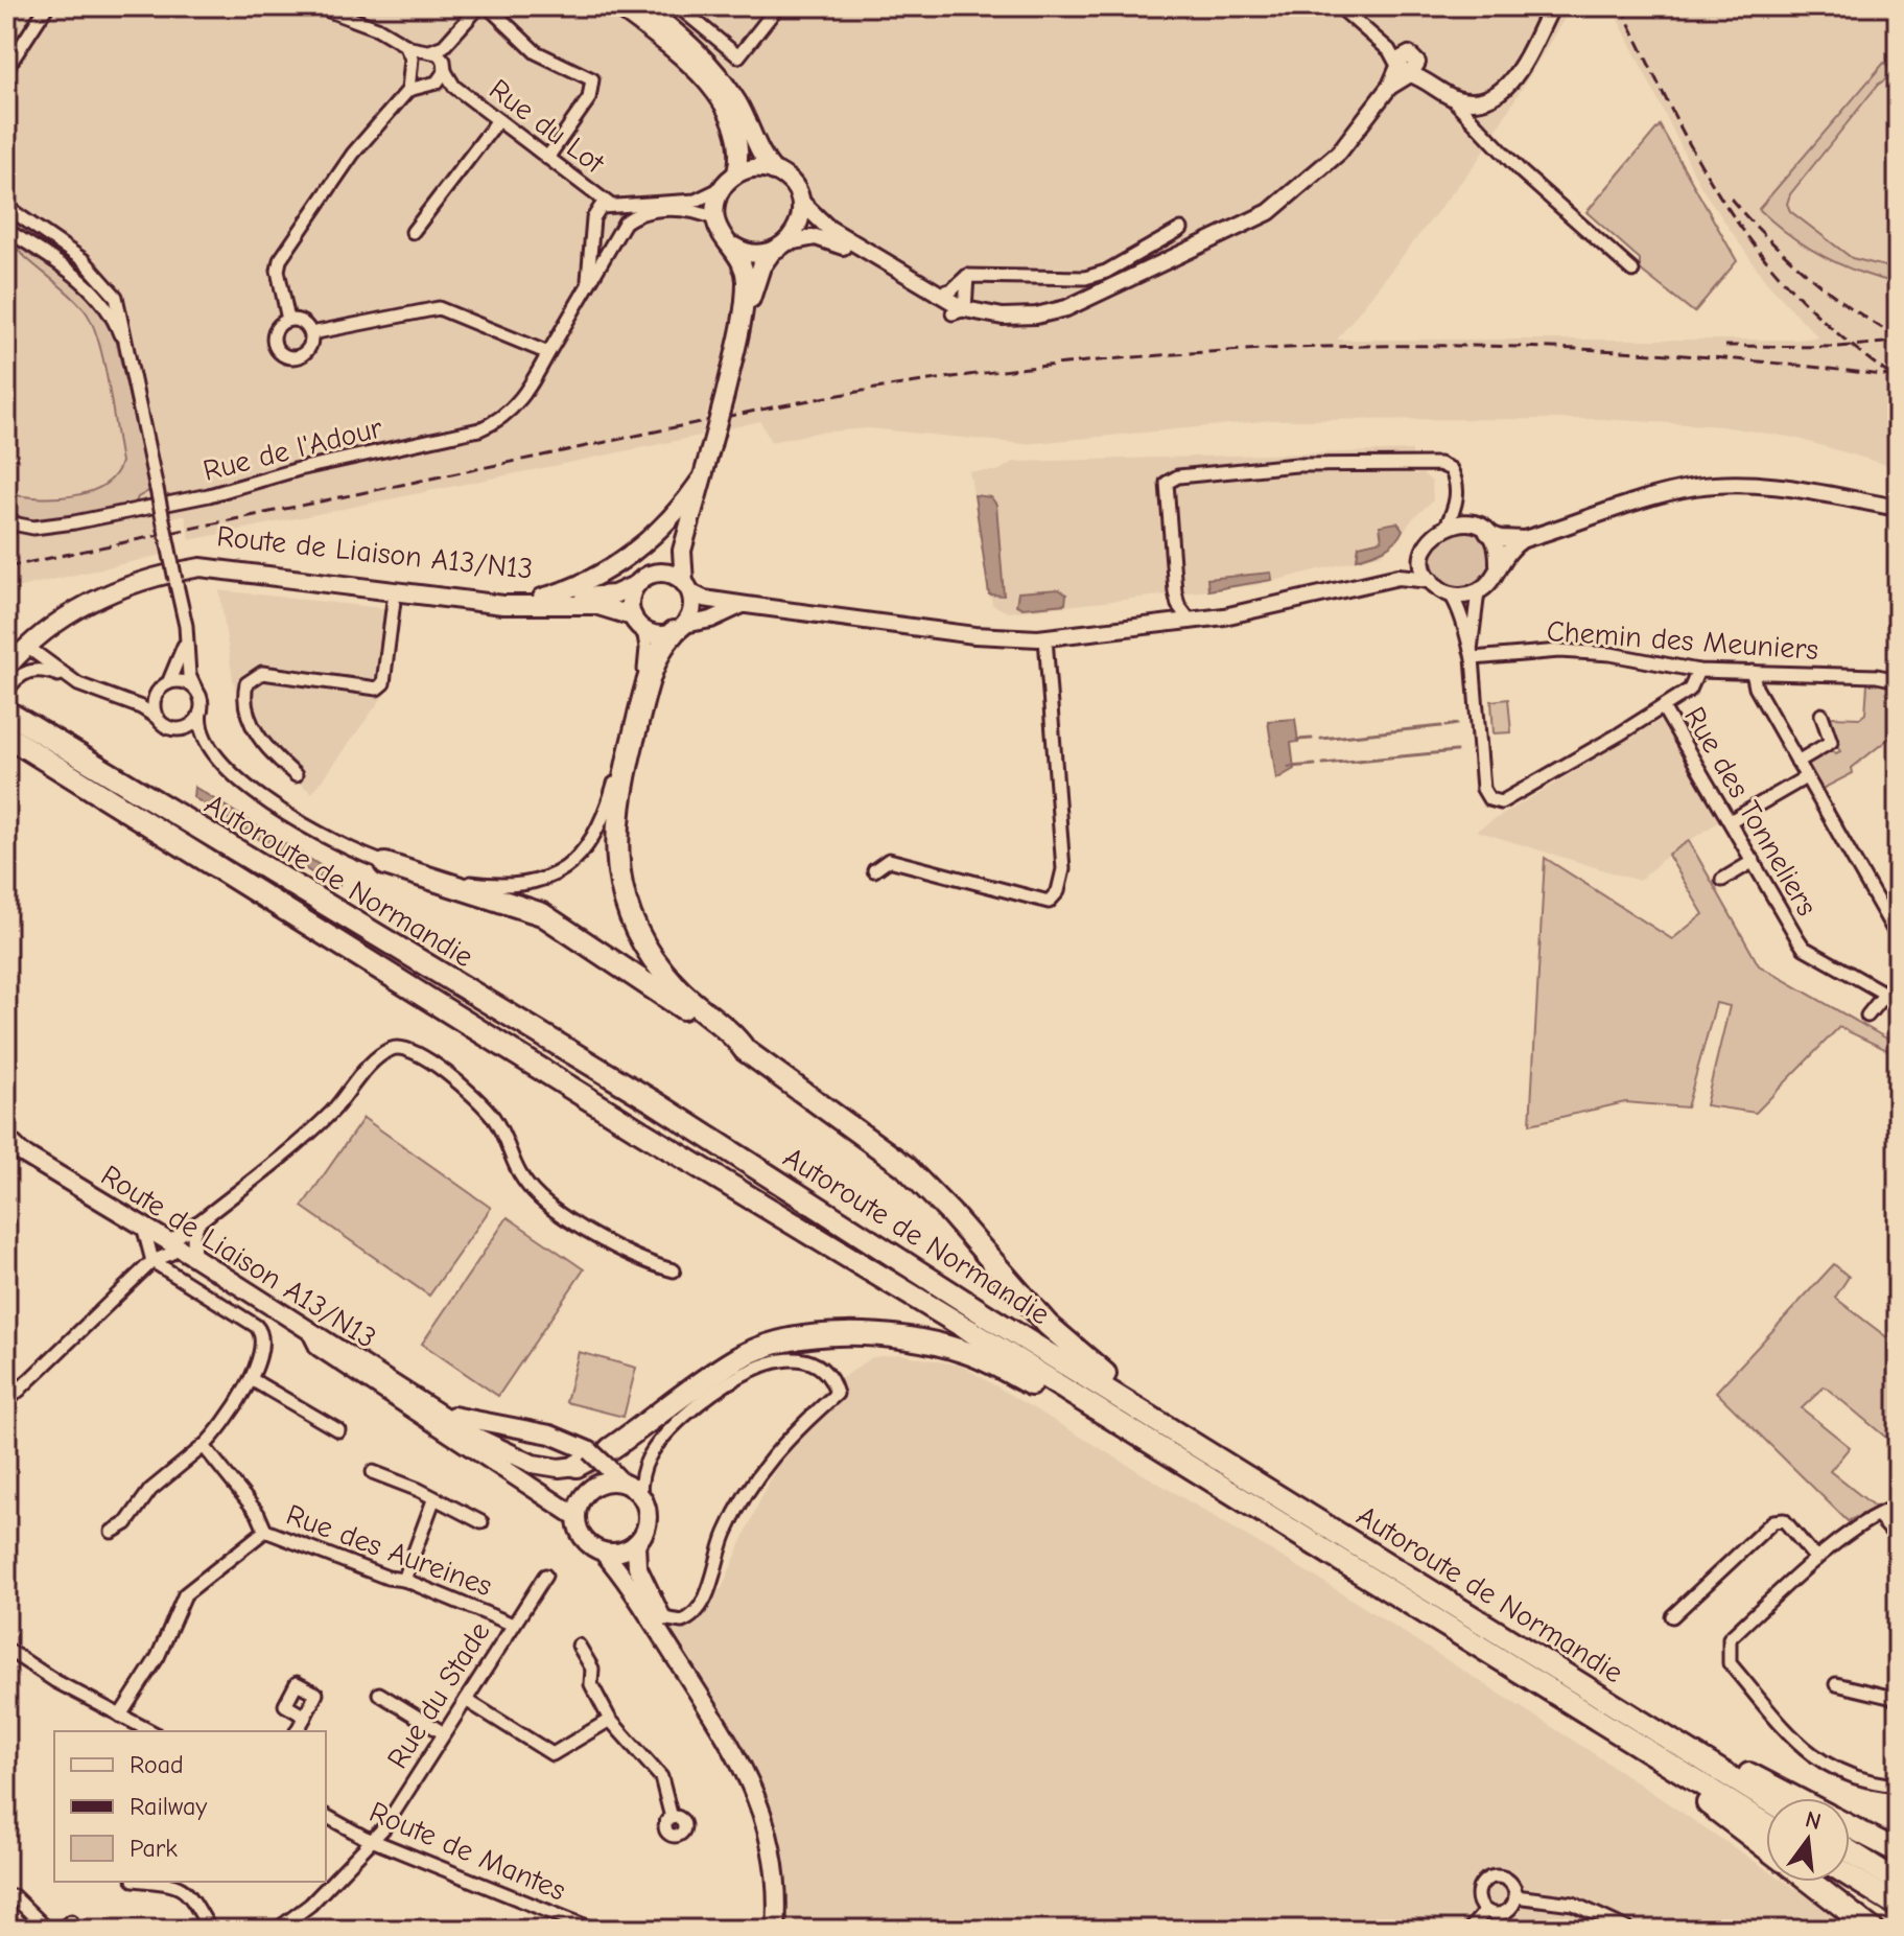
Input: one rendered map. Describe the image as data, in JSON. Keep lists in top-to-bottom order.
{
  "streets": {
    "highway": ["Autoroute de Normandie"],
    "main road": ["Route de Liaison A13/N13"],
    "street": [
      "Rue du Lot",
      "Rue de l'Adour",
      "Chemin des Meuniers",
      "Rue des Tonneliers",
      "Rue des Aureines",
      "Rue du Stade",
      "Route de Mantes"
    ]
  },
  "crossings": [
    ["Rue des Aureines", "Rue du Stade"],
    ["Rue du Stade", "Route de Mantes"]
  ],
  "legend": ["Road", "Railway", "Park"],
  "north": "top"
}
